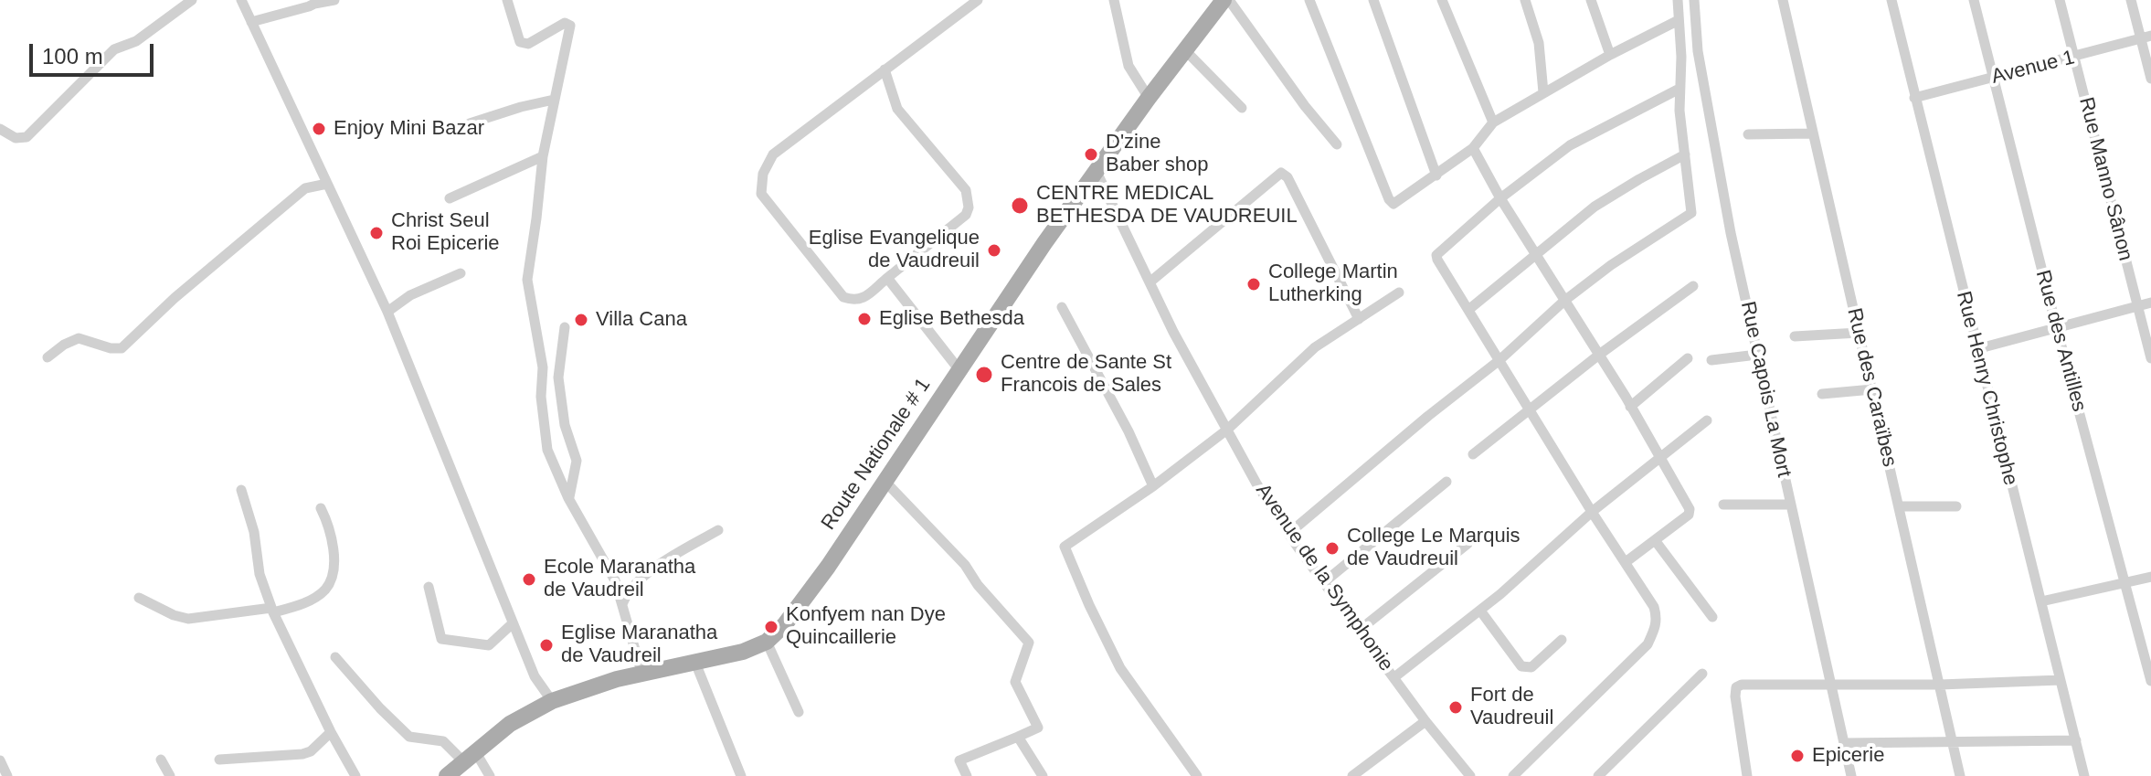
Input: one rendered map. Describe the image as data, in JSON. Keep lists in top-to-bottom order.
{
  "streets": {
    "main road": ["Route Nationale # 1"],
    "street": [
      "Avenue 1",
      "Rue Manno Sânon",
      "Rue des Antilles",
      "Rue des Caraïbes",
      "Rue Henry Christophe",
      "Rue Capois La Mort",
      "Avenue de la Symphonie"
    ]
  },
  "crossings": [
    ["Avenue 1", "Rue Manno Sânon"],
    ["Avenue 1", "Rue des Antilles"],
    ["Avenue 1", "Rue Henry Christophe"],
    ["Route Nationale # 1", "Avenue de la Symphonie"]
  ],
  "places": [
    "Enjoy Mini Bazar",
    "D'zine Baber shop",
    "CENTRE MEDICAL BETHESDA DE VAUDREUIL",
    "Christ Seul Roi Epicerie",
    "Eglise Evangelique de Vaudreuil",
    "College Martin Lutherking",
    "Eglise Bethesda",
    "Villa Cana",
    "Centre de Sante St Francois de Sales",
    "College Le Marquis de Vaudreuil",
    "Ecole Maranatha de Vaudreil",
    "Konfyem nan Dye Quincaillerie",
    "Eglise Maranatha de Vaudreil",
    "Fort de Vaudreuil",
    "Epicerie"
  ],
  "scale_bar": "100 m"
}
